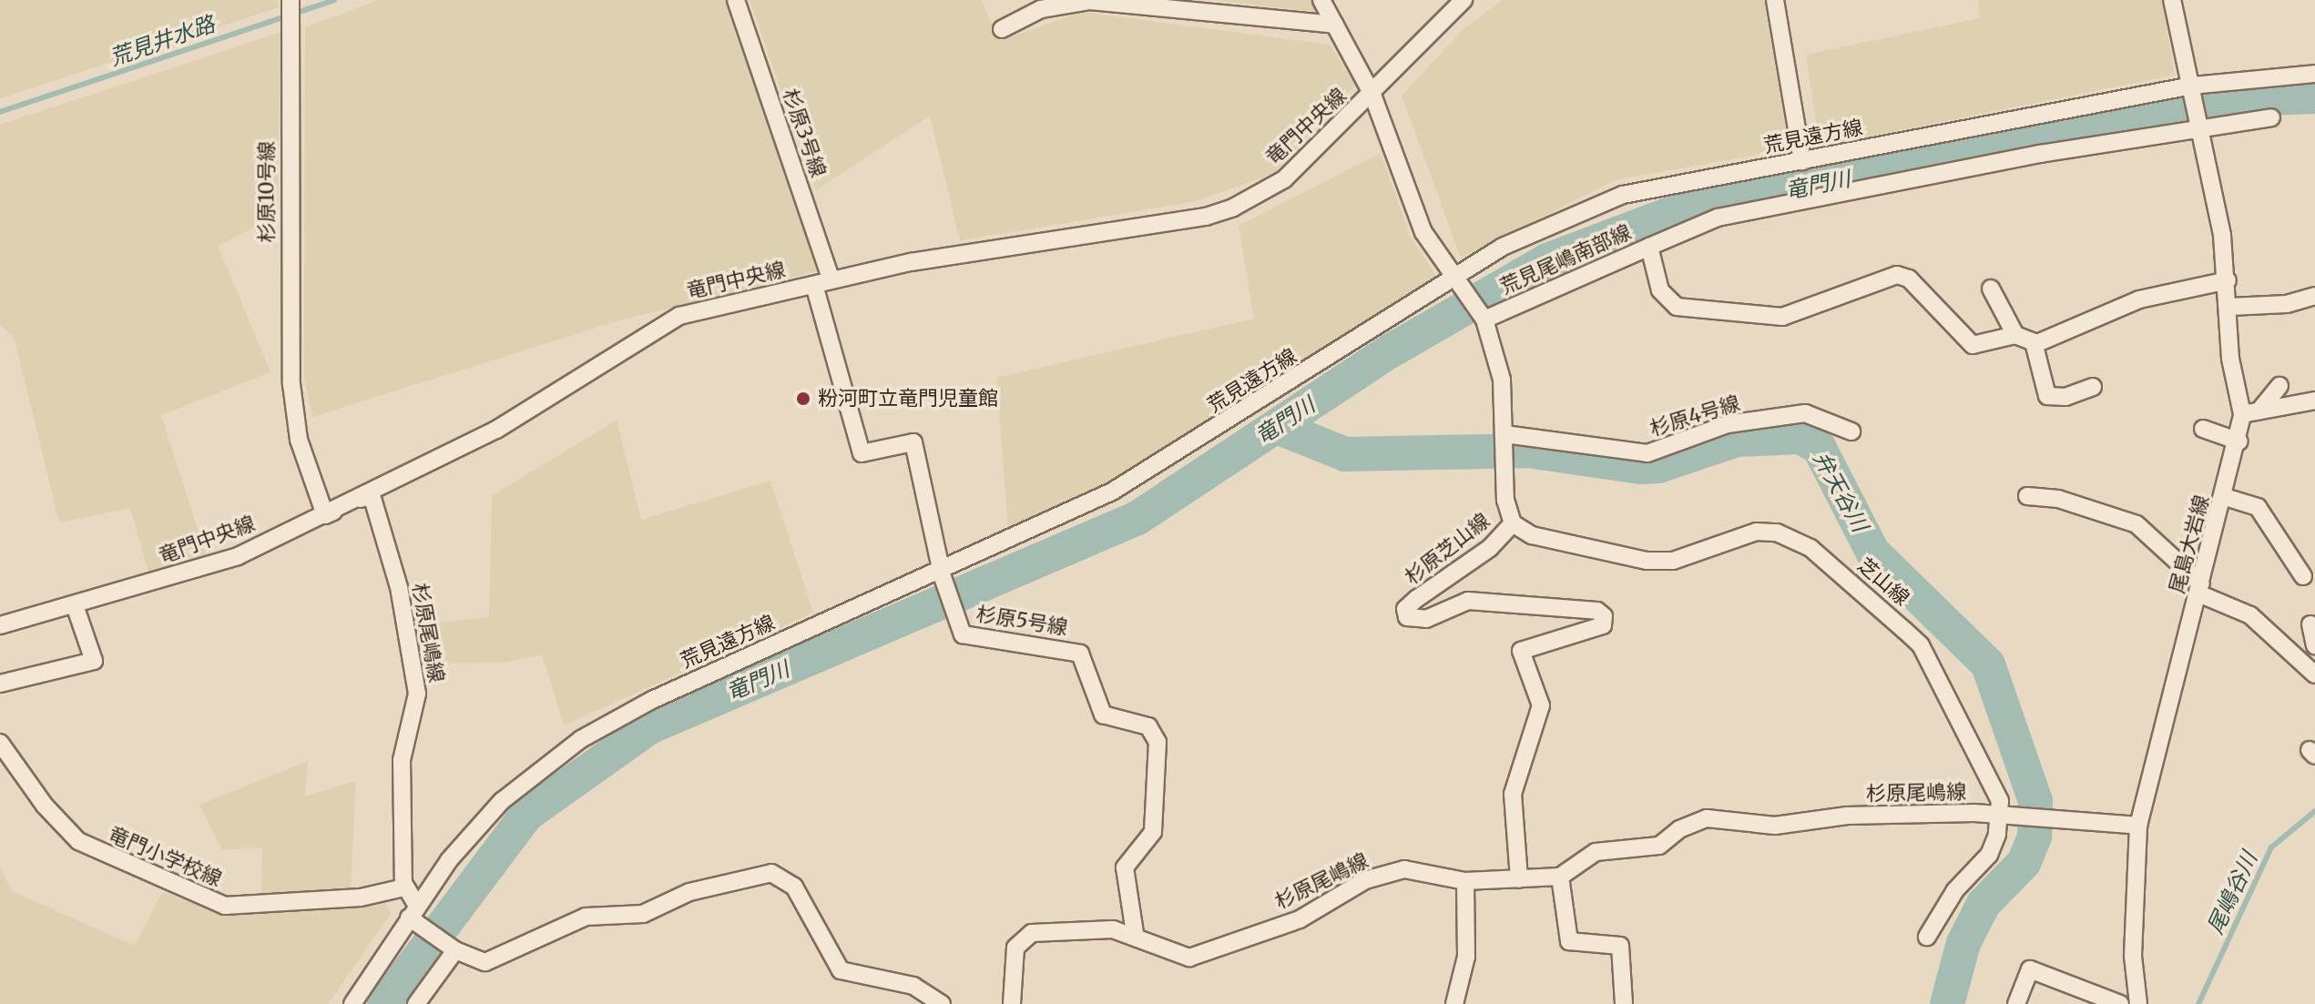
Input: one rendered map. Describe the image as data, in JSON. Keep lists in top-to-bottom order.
{
  "streets": {
    "street": [
      "竜門中央線",
      "杉原3号線",
      "荒見遠方線",
      "杉原10号線",
      "荒見尾嶋南部線",
      "杉原4号線",
      "尾島大岩線",
      "杉原芝山線",
      "芝山線",
      "杉原5号線",
      "杉原尾嶋線",
      "竜門小学校線"
    ]
  },
  "crossings": [
    ["竜門中央線", "杉原3号線"],
    ["竜門中央線", "杉原10号線"],
    ["竜門中央線", "杉原芝山線"],
    ["竜門中央線", "杉原5号線"],
    ["竜門中央線", "杉原尾嶋線"],
    ["杉原3号線", "杉原5号線"],
    ["荒見遠方線", "尾島大岩線"],
    ["荒見遠方線", "杉原芝山線"],
    ["荒見遠方線", "杉原5号線"],
    ["荒見尾嶋南部線", "杉原芝山線"],
    ["杉原4号線", "杉原芝山線"],
    ["尾島大岩線", "杉原尾嶋線"],
    ["杉原芝山線", "芝山線"],
    ["杉原芝山線", "杉原尾嶋線"],
    ["芝山線", "杉原尾嶋線"],
    ["杉原5号線", "杉原尾嶋線"],
    ["杉原尾嶋線", "竜門小学校線"]
  ],
  "water": [
    "荒見井水路",
    "竜門川",
    "弁天谷川",
    "尾嶋谷川"
  ],
  "places": ["粉河町立竜門児童館"]
}
